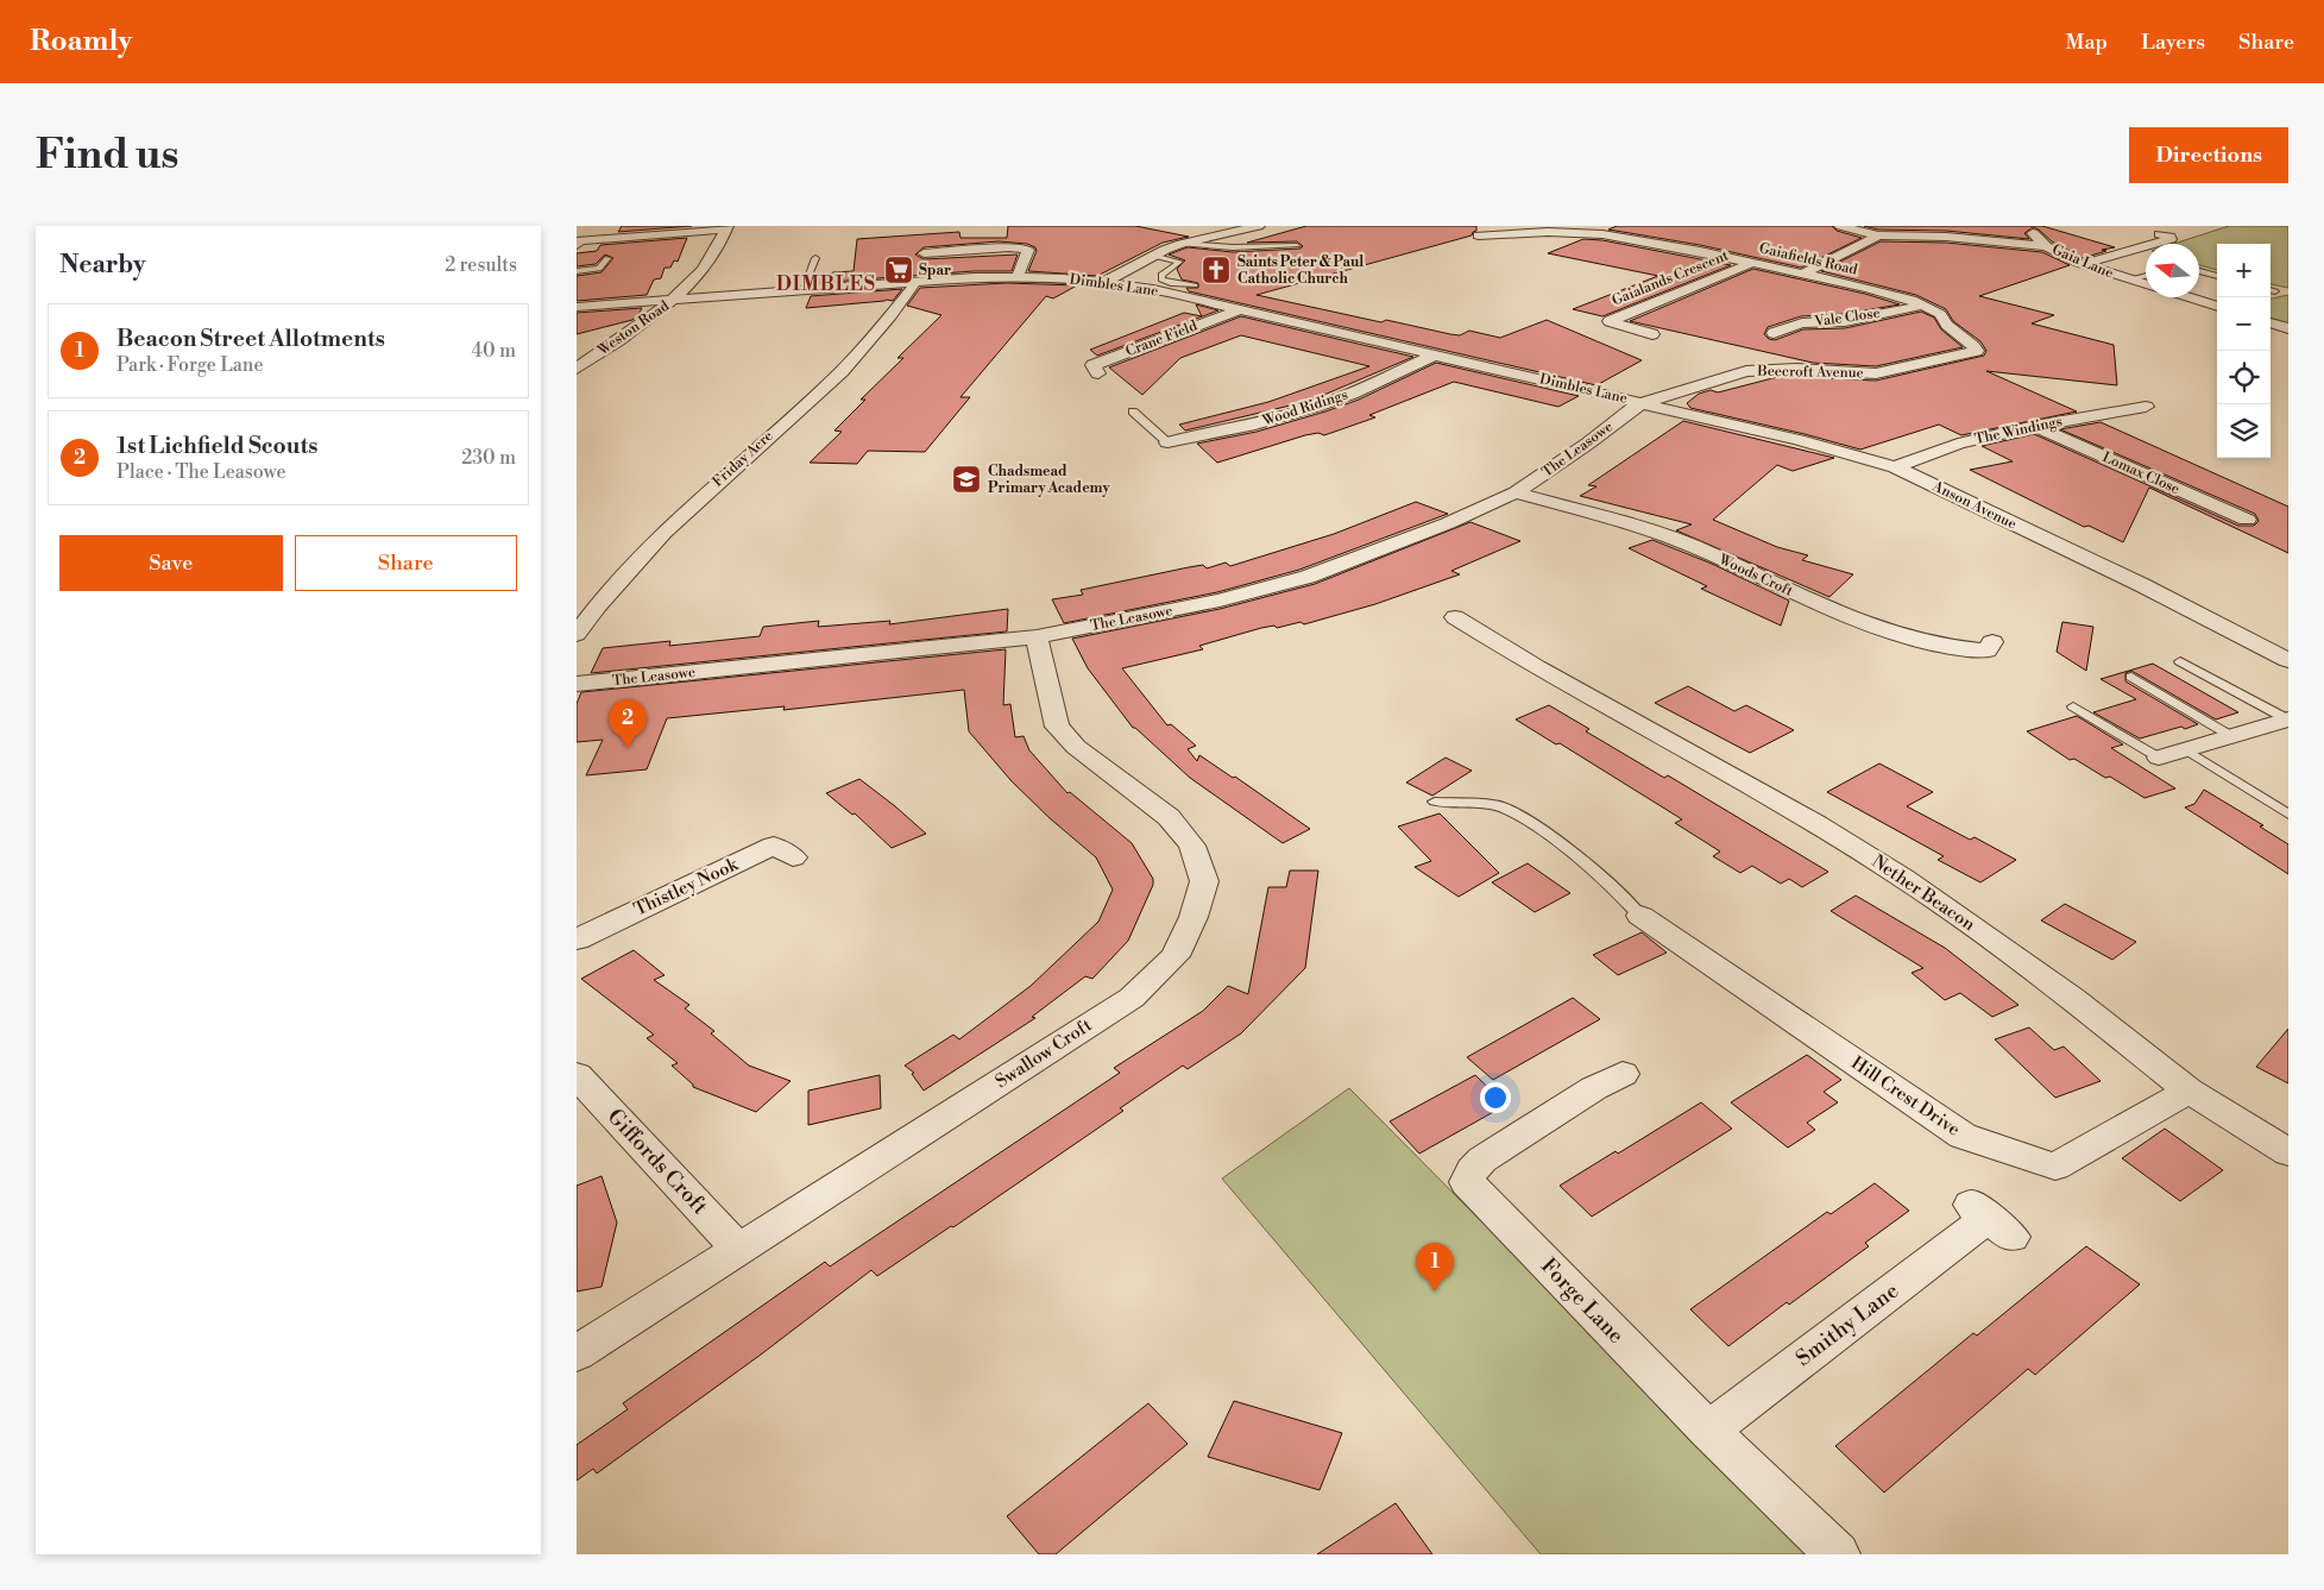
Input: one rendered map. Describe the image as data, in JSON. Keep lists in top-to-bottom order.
{
  "streets": {
    "street": [
      "Gaiafields Road",
      "Gaia Lane",
      "Gaialands Crescent",
      "Dimbles Lane",
      "Vale Close",
      "Weston Road",
      "Crane Field",
      "Beecroft Avenue",
      "Wood Ridings",
      "The Windings",
      "The Leasowe",
      "Friday Acre",
      "Lomax Close",
      "Anson Avenue",
      "Woods Croft",
      "Thistley Nook",
      "Nether Beacon",
      "Swallow Croft",
      "Hill Crest Drive",
      "Giffords Croft",
      "Forge Lane",
      "Smithy Lane"
    ]
  },
  "crossings": [
    ["Gaiafields Road", "Gaialands Crescent"],
    ["Gaiafields Road", "Vale Close"],
    ["Gaiafields Road", "Beecroft Avenue"],
    ["Dimbles Lane", "Weston Road"],
    ["Dimbles Lane", "Crane Field"],
    ["Dimbles Lane", "Beecroft Avenue"],
    ["Dimbles Lane", "Wood Ridings"],
    ["Dimbles Lane", "The Leasowe"],
    ["Dimbles Lane", "Friday Acre"],
    ["Dimbles Lane", "Anson Avenue"],
    ["Beecroft Avenue", "The Leasowe"],
    ["Beecroft Avenue", "Anson Avenue"],
    ["The Windings", "Lomax Close"],
    ["The Windings", "Anson Avenue"],
    ["The Leasowe", "Anson Avenue"],
    ["The Leasowe", "Woods Croft"],
    ["The Leasowe", "Swallow Croft"],
    ["Nether Beacon", "Hill Crest Drive"],
    ["Swallow Croft", "Giffords Croft"],
    ["Forge Lane", "Smithy Lane"]
  ],
  "districts": ["DIMBLES"],
  "places": {
    "supermarket": ["Spar"],
    "church": ["Saints Peter & Paul Catholic Church"],
    "school or university": ["Chadsmead Primary Academy"]
  },
  "north": "left",
  "page": {
    "header": "Roamly",
    "nav": ["Map", "Layers", "Share"],
    "buttons": [
      "Directions",
      ["Save", "Share"]
    ],
    "title": "Find us",
    "heading": ["Nearby", "2 results"],
    "map_buttons": ["+", "−"],
    "list": [
      {
        "mark": "1",
        "name": "Beacon Street Allotments",
        "note": "Park · Forge Lane",
        "value": "40 m"
      },
      {
        "mark": "2",
        "name": "1st Lichfield Scouts",
        "note": "Place · The Leasowe",
        "value": "230 m"
      }
    ],
    "pins": ["2", "1"]
  }
}
